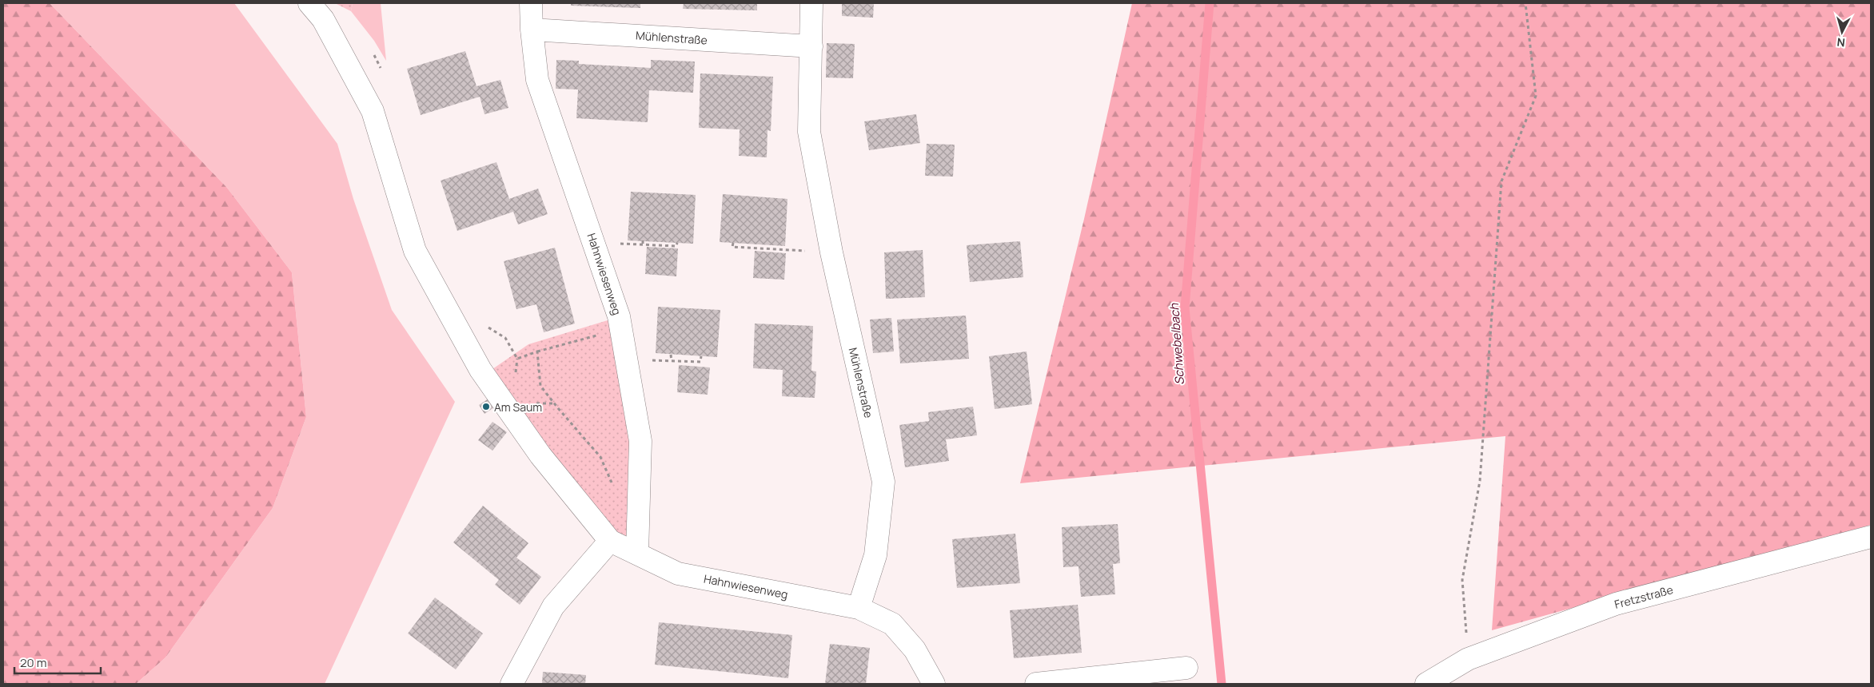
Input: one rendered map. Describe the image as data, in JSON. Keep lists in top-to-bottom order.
{
  "streets": {
    "street": ["Mühlenstraße", "Hahnwiesenweg", "Fretzstraße"]
  },
  "crossings": [
    ["Mühlenstraße", "Hahnwiesenweg"]
  ],
  "water": ["Schwebelbach"],
  "places": ["Am Saum"],
  "scale_bar": "20 m",
  "north": "bottom"
}
